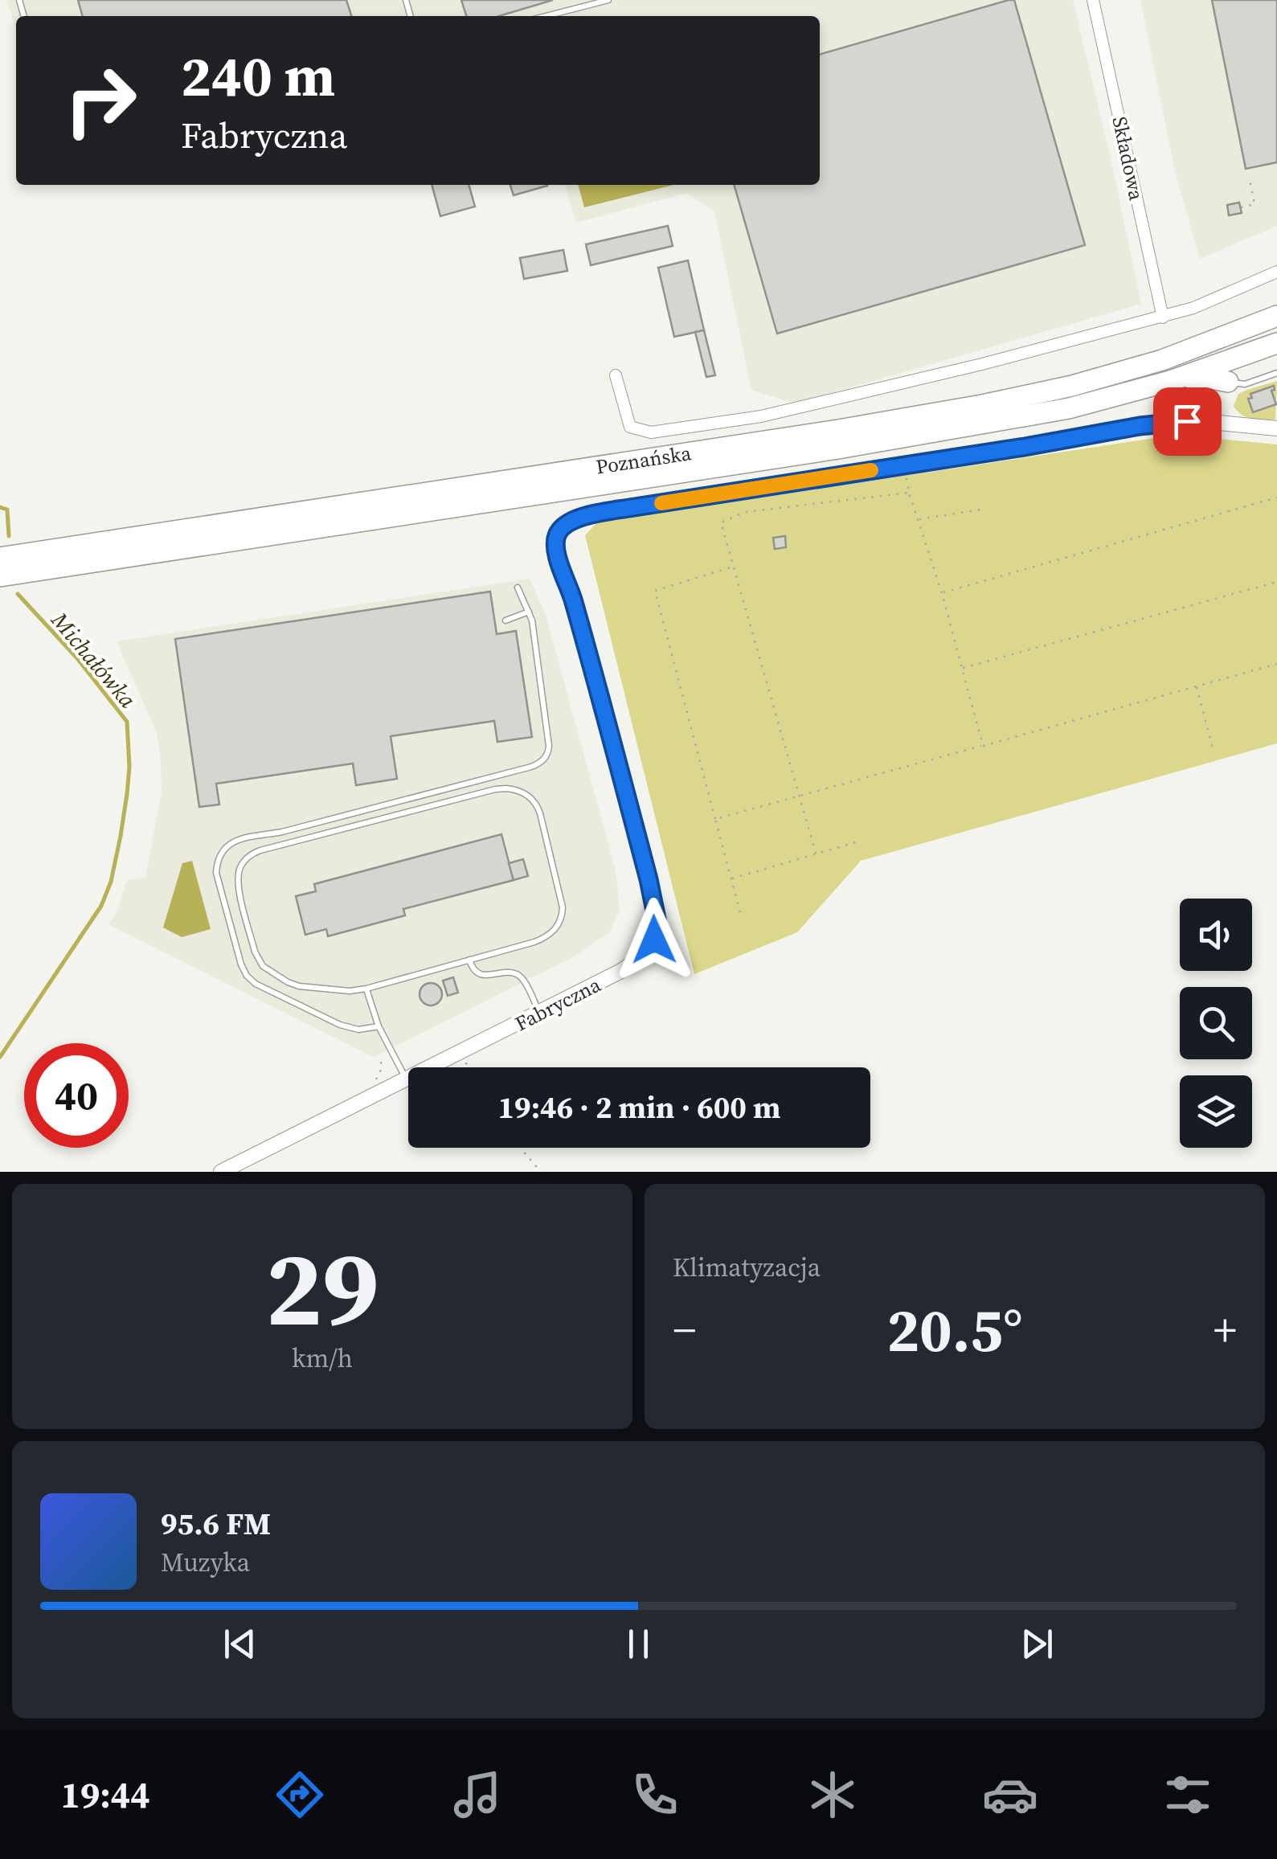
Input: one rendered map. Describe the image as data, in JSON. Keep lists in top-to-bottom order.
{
  "streets": {
    "highway": ["Poznańska"],
    "street": ["Składowa", "Fabryczna"]
  },
  "water": ["Michałówka"],
  "page": {
    "turn": ["240 m", "Fabryczna"],
    "limit": "40",
    "trip": "19:46 · 2 min · 600 m",
    "tile": [
      ["29", "km/h"],
      "Klimatyzacja"
    ],
    "heat": ["−", "20.5°", "+"],
    "song": ["95.6 FM", "Muzyka"],
    "tabs": "19:44"
  }
}
